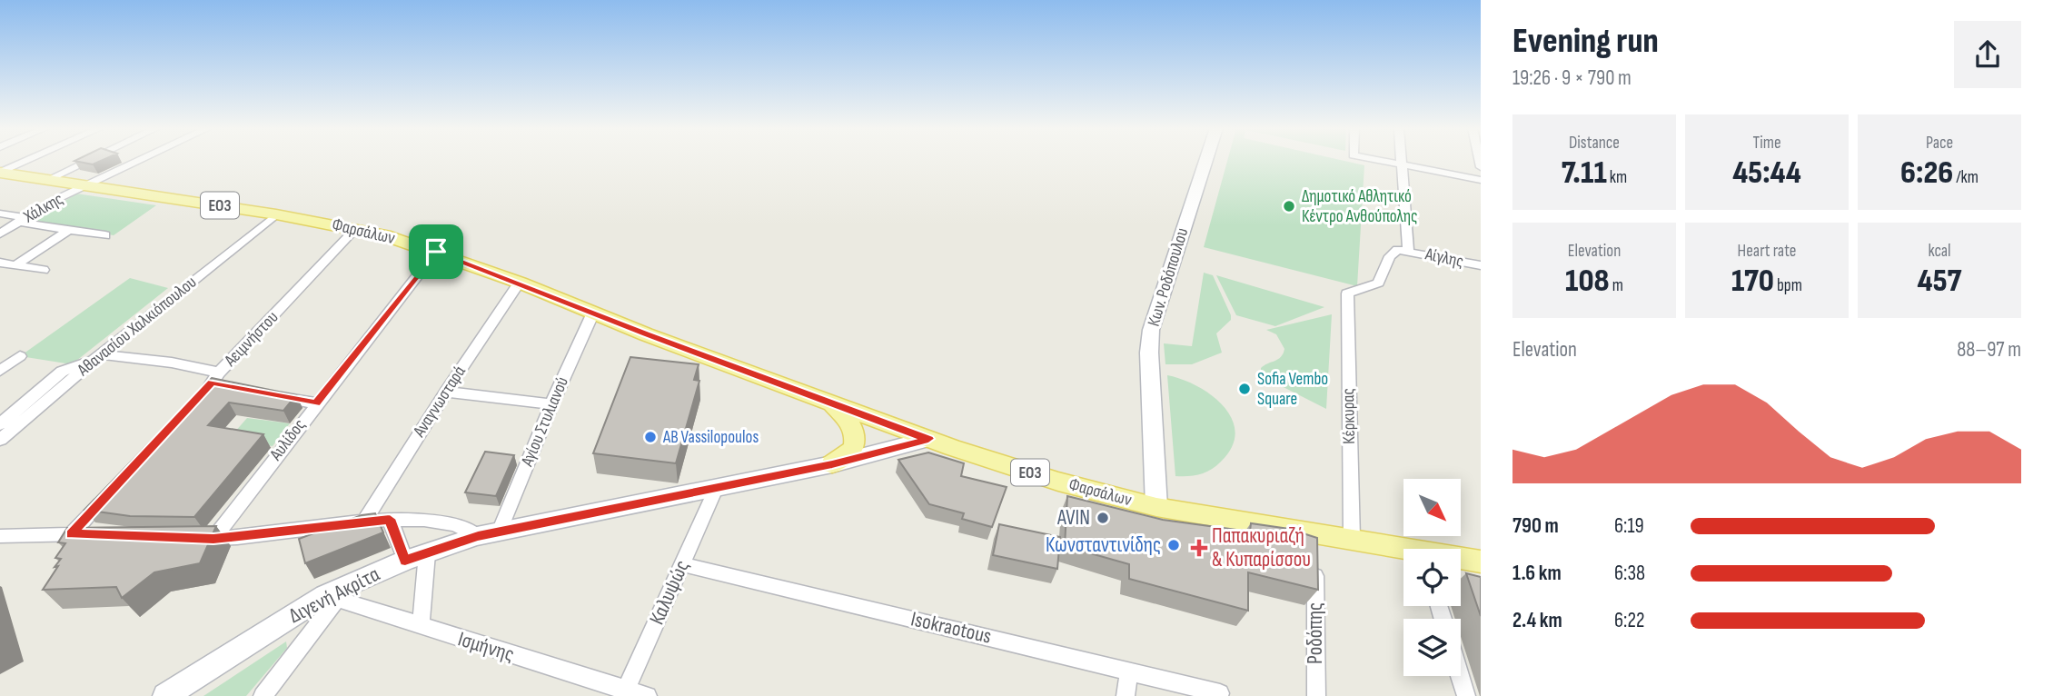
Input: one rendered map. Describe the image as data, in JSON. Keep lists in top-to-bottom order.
{
  "streets": {
    "main road": ["ΕΟ3", "Φαρσάλων"],
    "street": [
      "Χάλκης",
      "Αίγλης",
      "Κων. Ροδόπουλου",
      "Αθανασίου Χαλκιόπουλου",
      "Αειμνήστου",
      "Αναγνωσταρά",
      "Κέρκυρας",
      "Αγίου Στυλιανού",
      "Αυλίδος",
      "Καλυψώς",
      "Διγενή Ακρίτα",
      "Isokraotous",
      "Ροδόπης",
      "Ισμήνης"
    ]
  },
  "crossings": [
    ["Χάλκης", "Φαρσάλων"],
    ["Φαρσάλων", "Κων. Ροδόπουλου"],
    ["Φαρσάλων", "Αθανασίου Χαλκιόπουλου"],
    ["Φαρσάλων", "Αειμνήστου"],
    ["Φαρσάλων", "Αναγνωσταρά"],
    ["Φαρσάλων", "Κέρκυρας"],
    ["Φαρσάλων", "Αγίου Στυλιανού"],
    ["Φαρσάλων", "Αυλίδος"],
    ["Φαρσάλων", "Διγενή Ακρίτα"],
    ["Φαρσάλων", "Ροδόπης"],
    ["Αίγλης", "Κέρκυρας"],
    ["Αγίου Στυλιανού", "Διγενή Ακρίτα"],
    ["Καλυψώς", "Διγενή Ακρίτα"],
    ["Καλυψώς", "Isokraotous"],
    ["Καλυψώς", "Ισμήνης"],
    ["Διγενή Ακρίτα", "Ισμήνης"]
  ],
  "places": {
    "other": [
      "Δημοτικό Αθλητικό Κέντρο Ανθούπολης",
      "Sofia Vembo Square",
      "AB Vassilopoulos",
      "AVIN",
      "Κωνσταντινίδης"
    ],
    "health": ["Παπακυριαζή & Κυπαρίσσου"]
  },
  "north": "bottom right",
  "page": {
    "heading": ["Evening run", "19:26 · 9 × 790 m"],
    "stats": [
      ["Distance", "7.11 km"],
      ["Time", "45:44"],
      ["Pace", "6:26 /km"],
      ["Elevation", "108 m"],
      ["Heart rate", "170 bpm"],
      ["kcal", "457"]
    ],
    "chart": ["Elevation", "88–97 m"],
    "list": [
      {
        "name": "790 m",
        "note": "6:19"
      },
      {
        "name": "1.6 km",
        "note": "6:38"
      },
      {
        "name": "2.4 km",
        "note": "6:22"
      }
    ]
  }
}
